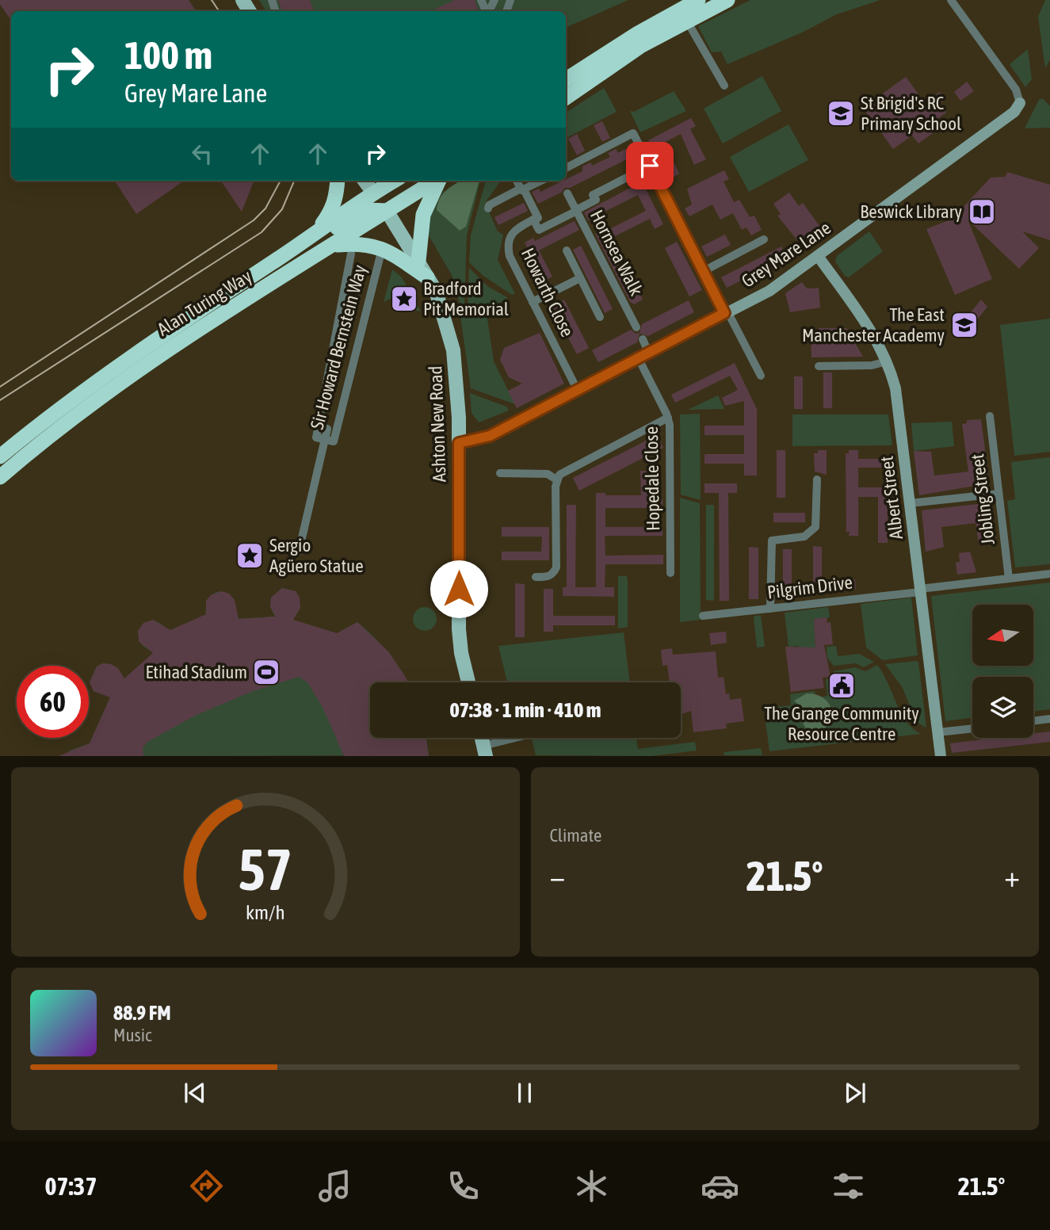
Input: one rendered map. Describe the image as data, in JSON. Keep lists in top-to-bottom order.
{
  "streets": {
    "highway": ["Alan Turing Way", "Ashton New Road"],
    "street": [
      "Hornsea Walk",
      "Grey Mare Lane",
      "Howarth Close",
      "Sir Howard Bernstein Way",
      "Hopedale Close",
      "Albert Street",
      "Jobling Street",
      "Pilgrim Drive"
    ]
  },
  "crossings": [
    ["Grey Mare Lane", "Howarth Close"],
    ["Grey Mare Lane", "Ashton New Road"],
    ["Grey Mare Lane", "Hopedale Close"],
    ["Grey Mare Lane", "Albert Street"],
    ["Alan Turing Way", "Ashton New Road"],
    ["Albert Street", "Pilgrim Drive"],
    ["Jobling Street", "Pilgrim Drive"]
  ],
  "places": {
    "school or university": ["St Brigid's RC Primary School", "The East Manchester Academy"],
    "library": ["Beswick Library"],
    "place": ["Bradford Pit Memorial", "Sergio Agüero Statue"],
    "sports": ["Etihad Stadium"],
    "public building": ["The Grange Community Resource Centre"]
  },
  "north": "left",
  "page": {
    "turn": ["100 m", "Grey Mare Lane"],
    "limit": "60",
    "trip": "07:38 · 1 min · 410 m",
    "tile": "Climate",
    "heat": ["−", "21.5°", "+"],
    "song": ["88.9 FM", "Music"],
    "tabs": ["07:37", "21.5°"],
    "gauge": ["57", "km/h"]
  }
}
